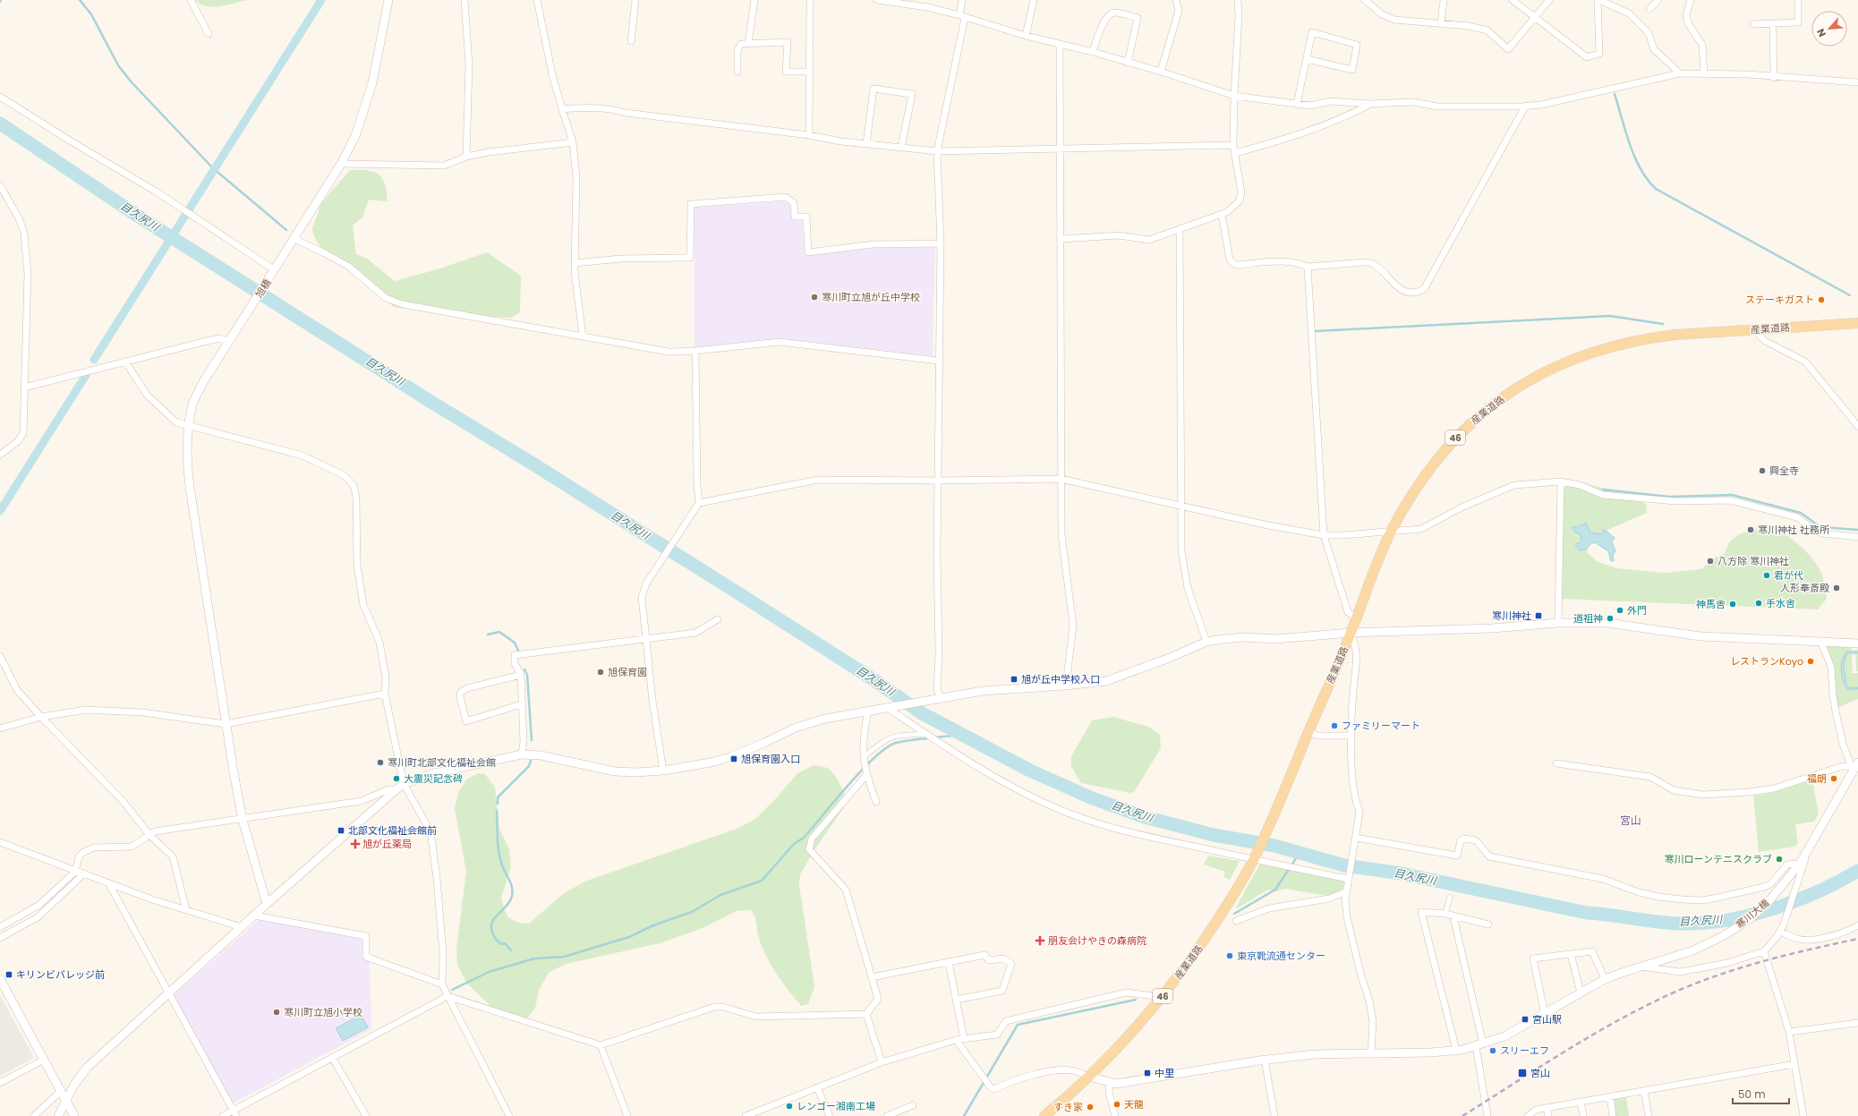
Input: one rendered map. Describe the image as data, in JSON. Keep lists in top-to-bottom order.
{
  "streets": {
    "main road": ["産業道路", "46"],
    "street": ["旭橋", "寒川大橋"]
  },
  "districts": ["宮山"],
  "water": ["目久尻川"],
  "places": {
    "other": [
      "寒川町立旭が丘中学校",
      "ステーキガスト",
      "興全寺",
      "寒川神社 社務所",
      "八方除 寒川神社",
      "君が代",
      "人形奉斎殿",
      "手水舎",
      "神馬舎",
      "外門",
      "道祖神",
      "レストランKoyo",
      "旭保育園",
      "ファミリーマート",
      "寒川町北部文化福祉会館",
      "大震災記念碑",
      "福朗",
      "寒川ローンテニスクラブ",
      "東京靴流通センター",
      "寒川町立旭小学校",
      "スリーエフ",
      "天龍",
      "レンゴー湘南工場",
      "すき家"
    ],
    "transit": [
      "寒川神社",
      "旭が丘中学校入口",
      "旭保育園入口",
      "北部文化福祉会館前",
      "キリンビバレッジ前",
      "宮山駅",
      "中里",
      "宮山"
    ],
    "health": ["旭が丘薬局", "朋友会けやきの森病院"]
  },
  "scale_bar": "50 m",
  "north": "bottom left"
}
